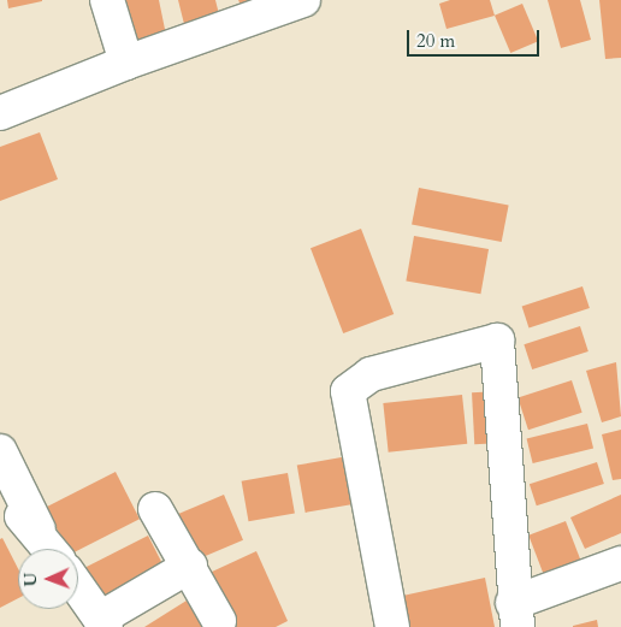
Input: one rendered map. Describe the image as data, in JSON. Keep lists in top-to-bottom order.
{
  "scale_bar": "20 m",
  "north": "left"
}
